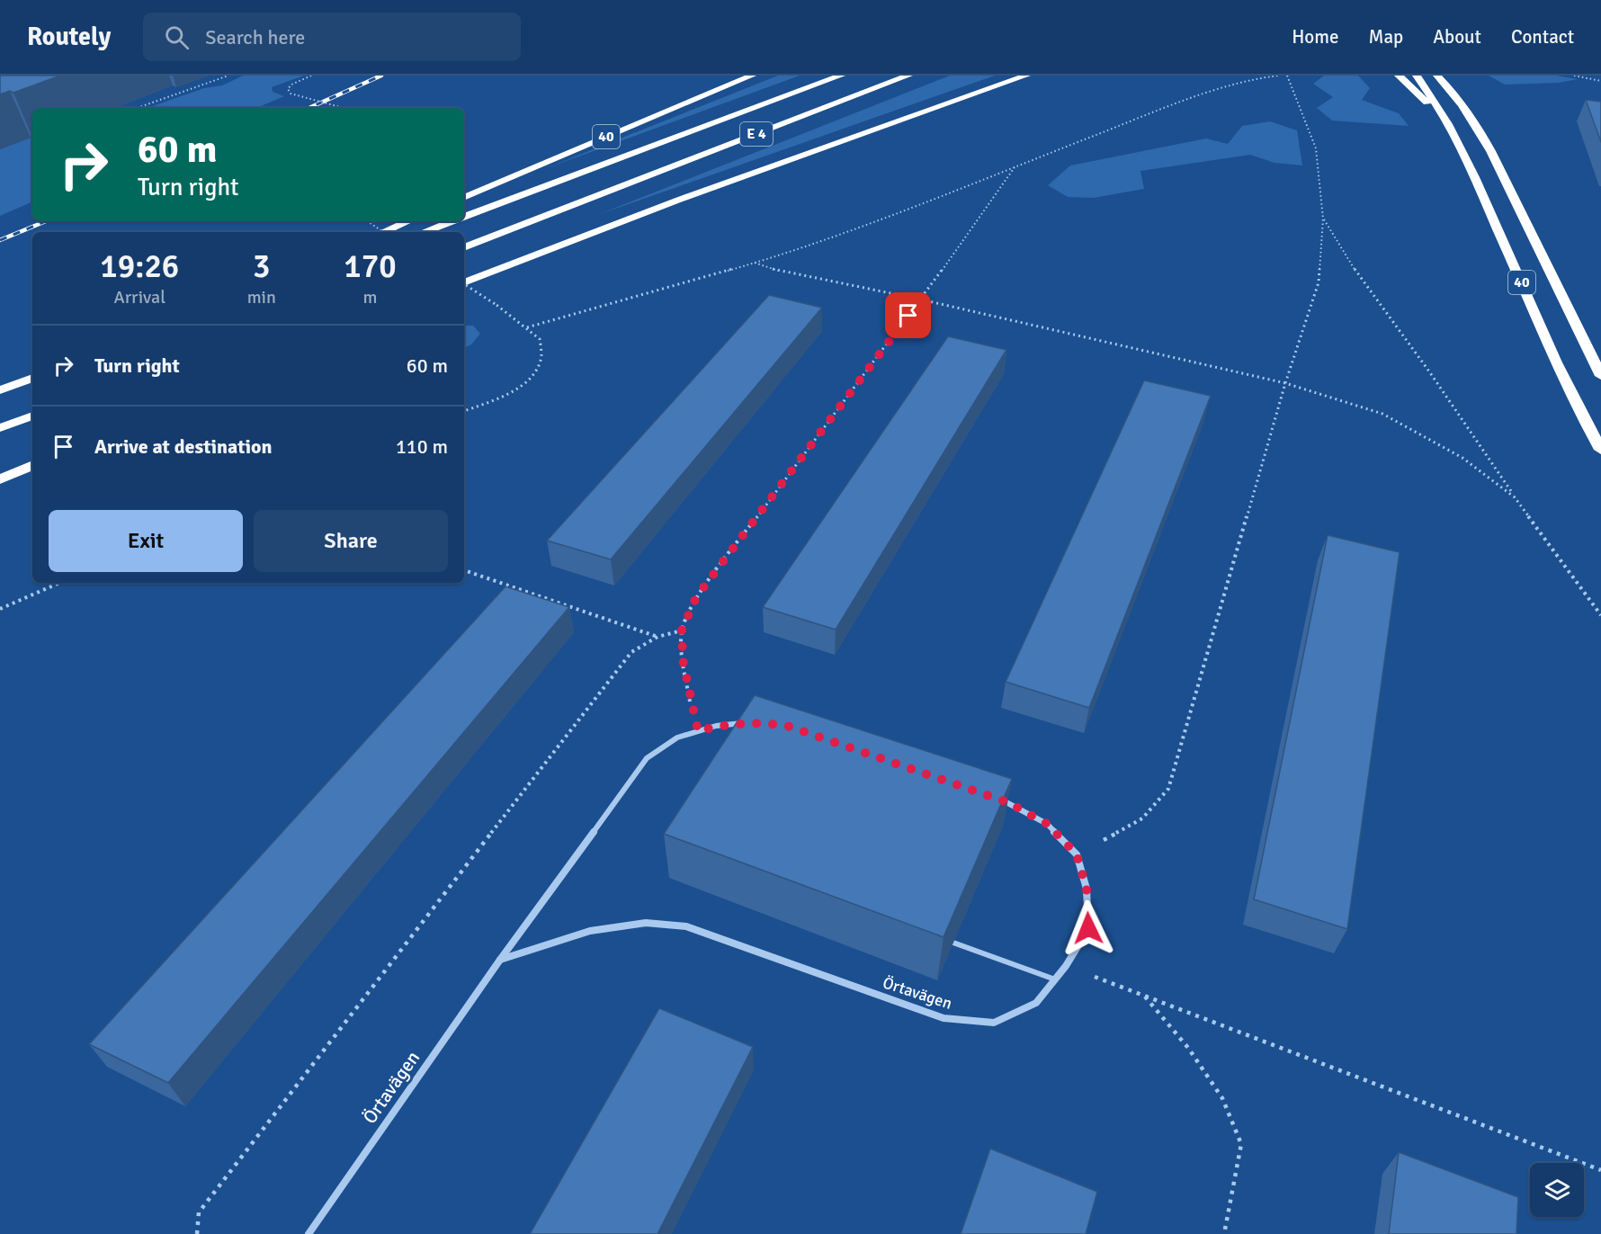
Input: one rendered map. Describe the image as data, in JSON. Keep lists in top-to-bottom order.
{
  "streets": {
    "highway": ["E 4", "40"],
    "street": ["Örtavägen"]
  },
  "page": {
    "header": "Routely",
    "search": "Search here",
    "nav": [
      "Home",
      "Map",
      "About",
      "Contact"
    ],
    "turn": ["60 m", "Turn right"],
    "eta": [
      "19:26",
      "Arrival",
      "3",
      "min",
      "170",
      "m"
    ],
    "list": [
      {
        "name": "Turn right",
        "value": "60 m"
      },
      {
        "name": "Arrive at destination",
        "value": "110 m"
      }
    ],
    "buttons": ["Exit", "Share"]
  }
}
